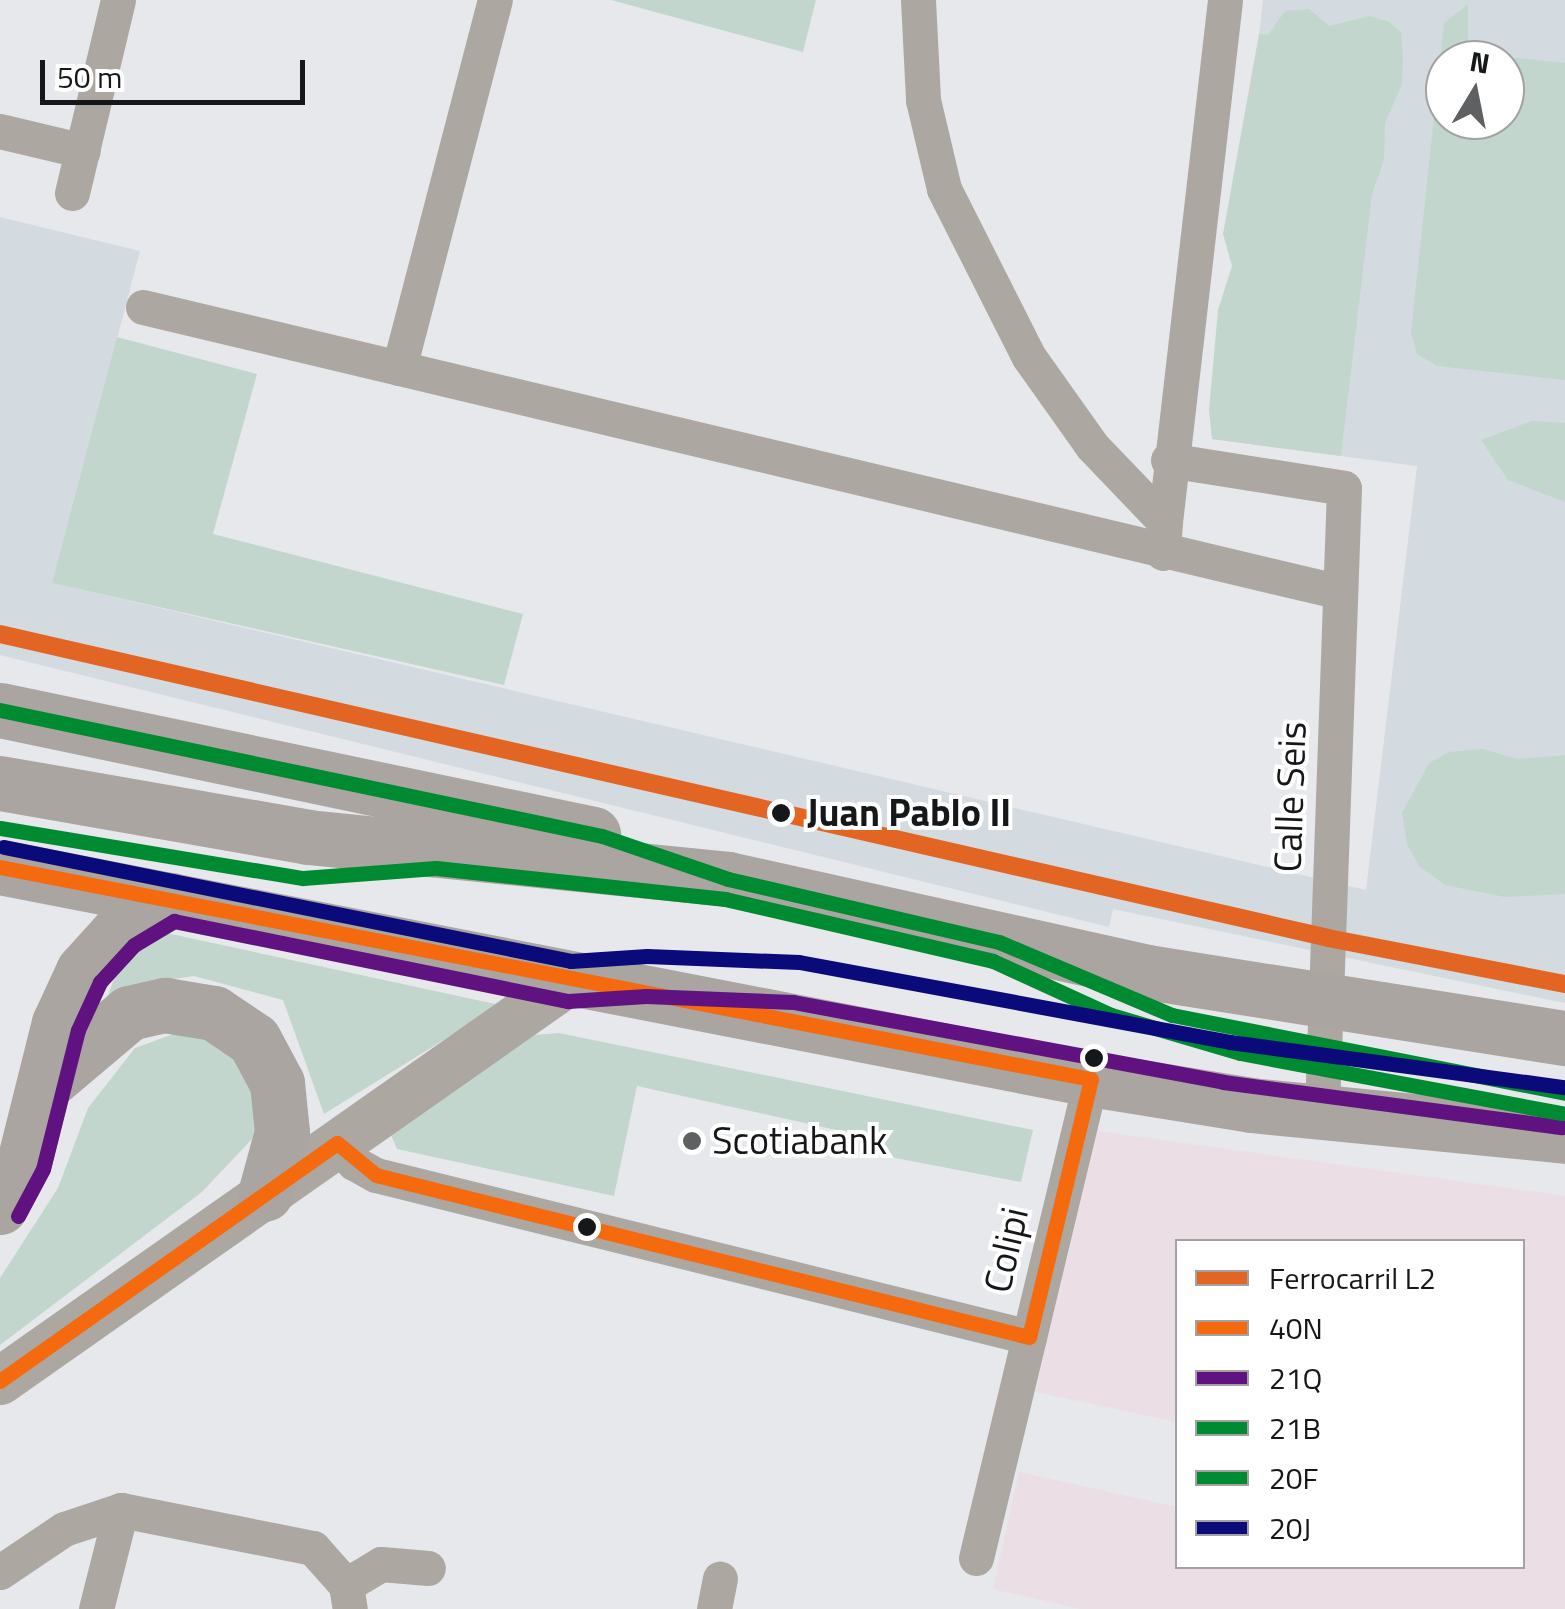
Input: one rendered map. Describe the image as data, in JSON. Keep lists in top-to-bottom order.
{
  "streets": {
    "street": ["Calle Seis", "Colipi"]
  },
  "places": ["Juan Pablo II", "Scotiabank"],
  "lines": [
    "rail line L2",
    "transit line 21B",
    "transit line 20F",
    "transit line 20J",
    "transit line 40N",
    "transit line 21Q"
  ],
  "legend": [
    "Ferrocarril L2",
    "40N",
    "21Q",
    "21B",
    "20F",
    "20J"
  ],
  "scale_bar": "50 m",
  "north": "top"
}
